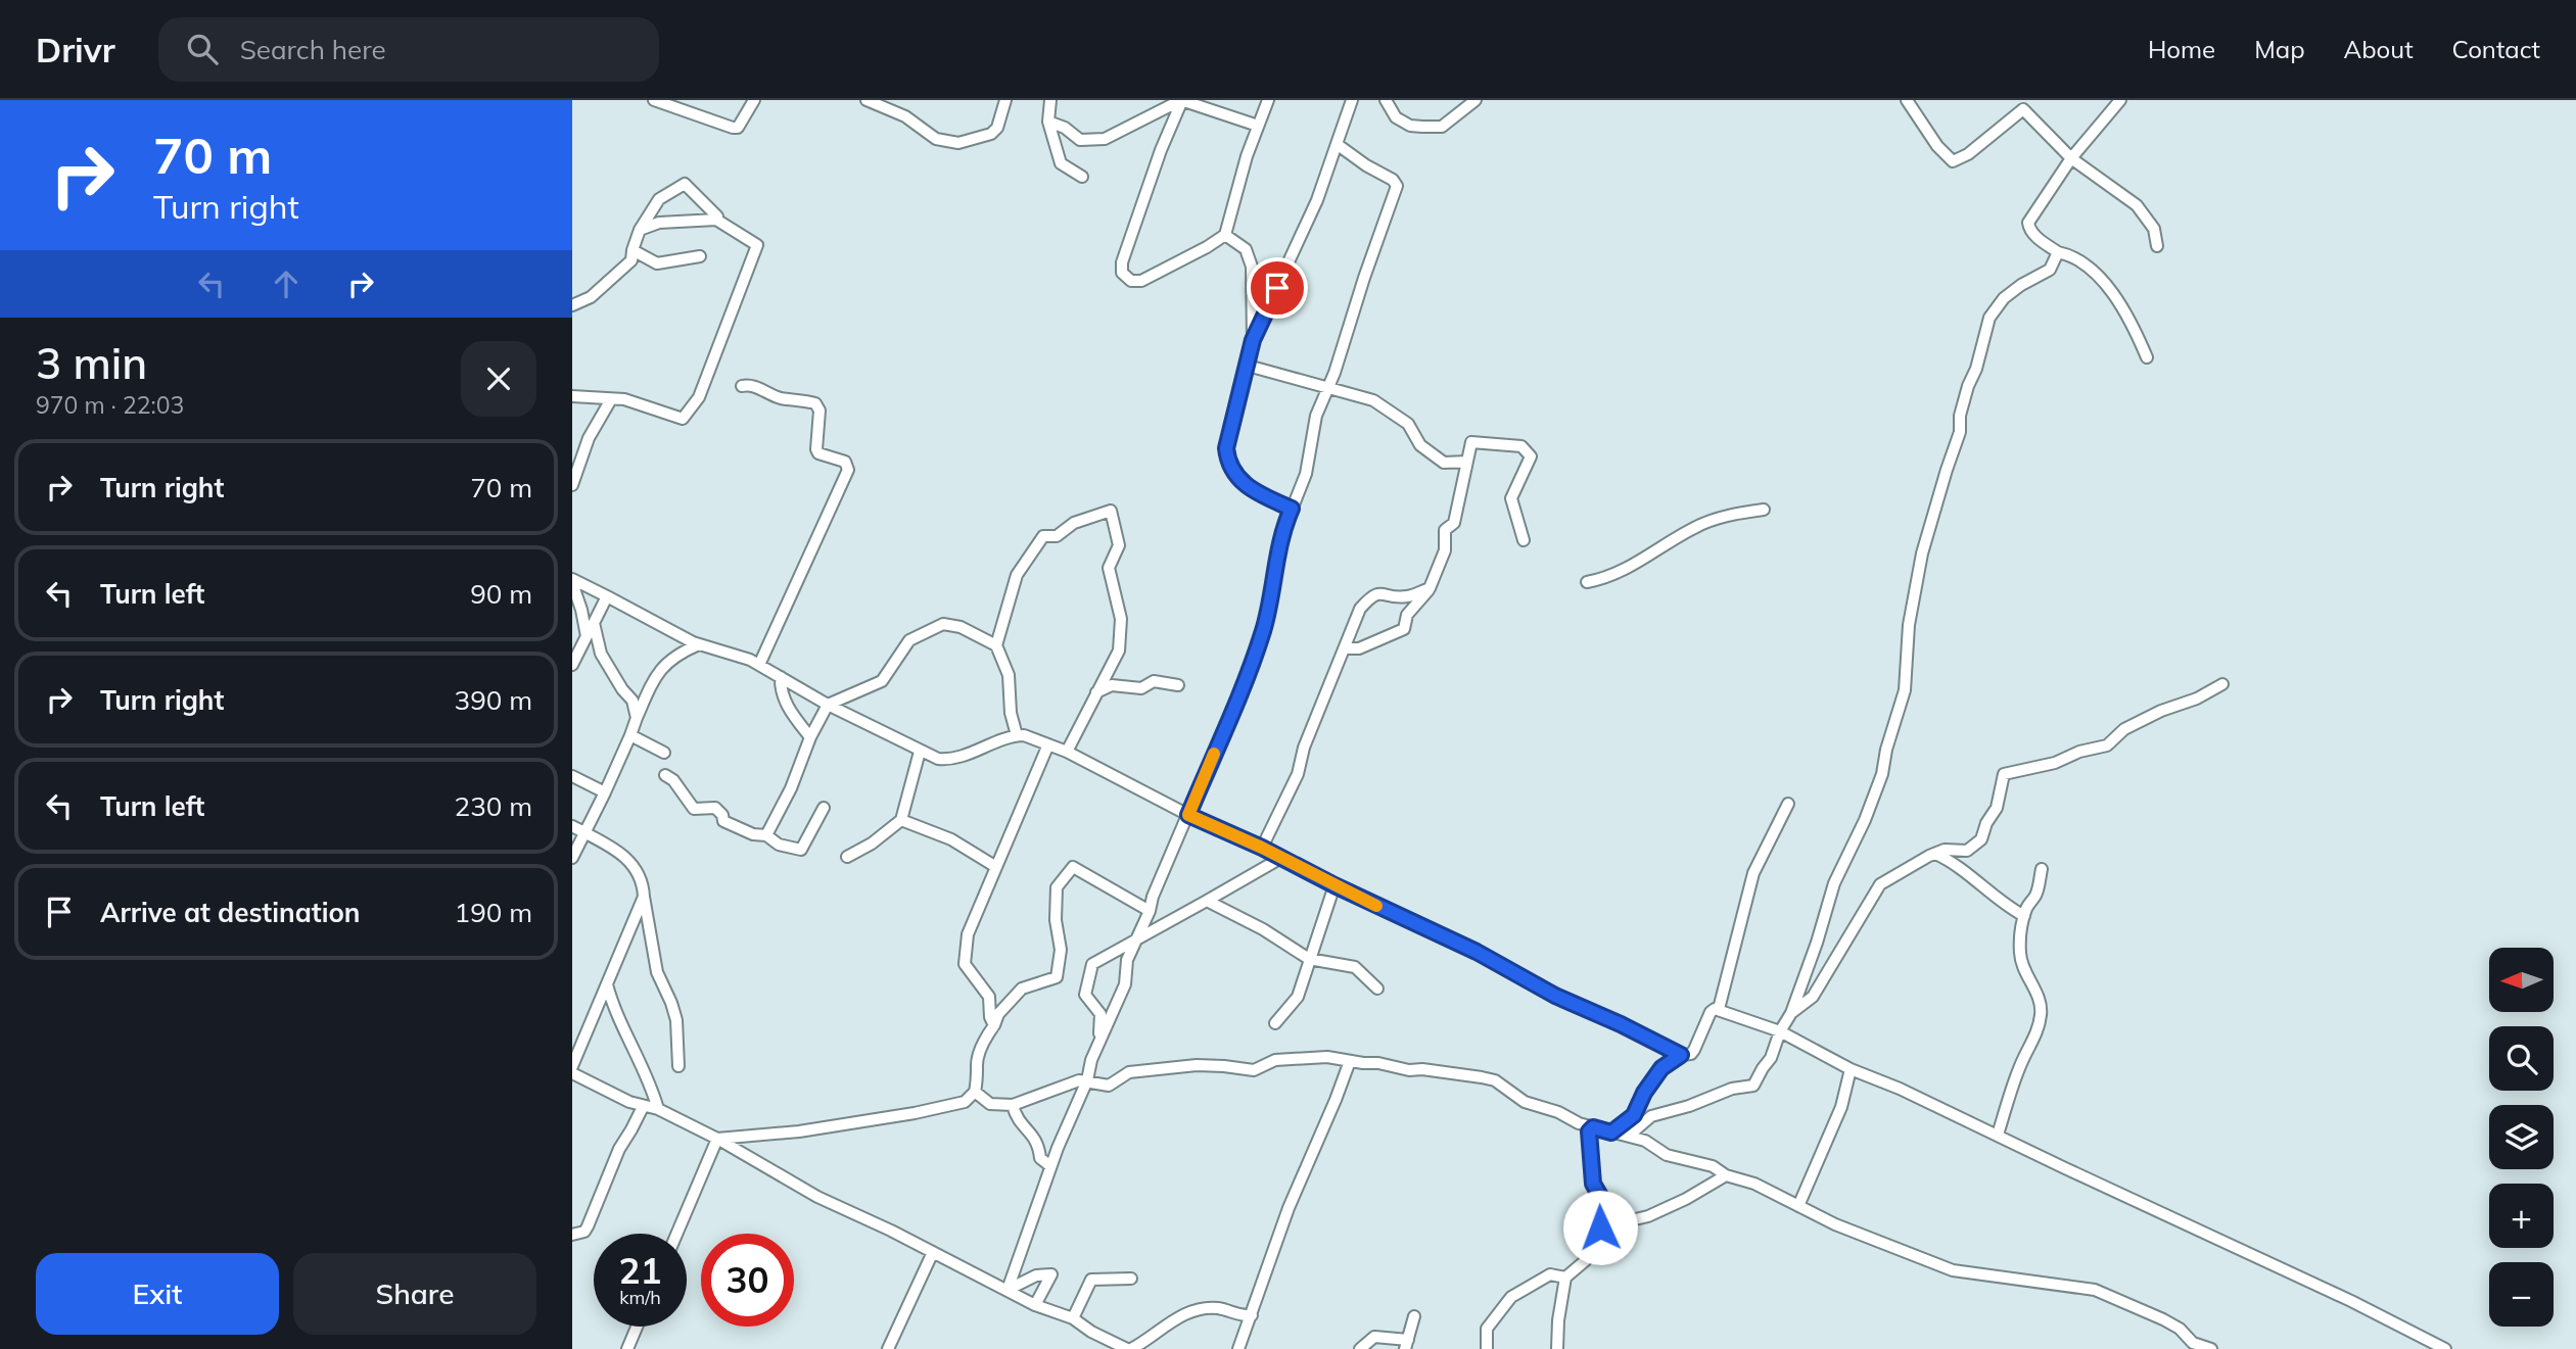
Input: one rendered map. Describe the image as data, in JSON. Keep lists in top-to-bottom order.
{
  "north": "left",
  "page": {
    "header": "Drivr",
    "search": "Search here",
    "nav": [
      "Home",
      "Map",
      "About",
      "Contact"
    ],
    "turn": ["70 m", "Turn right"],
    "heading": ["3 min", "970 m · 22:03"],
    "list": [
      {
        "name": "Turn right",
        "value": "70 m"
      },
      {
        "name": "Turn left",
        "value": "90 m"
      },
      {
        "name": "Turn right",
        "value": "390 m"
      },
      {
        "name": "Turn left",
        "value": "230 m"
      },
      {
        "name": "Arrive at destination",
        "value": "190 m"
      }
    ],
    "map_buttons": ["+", "−"],
    "speed": "21 km/h",
    "limit": "30",
    "buttons": ["Exit", "Share"]
  }
}
